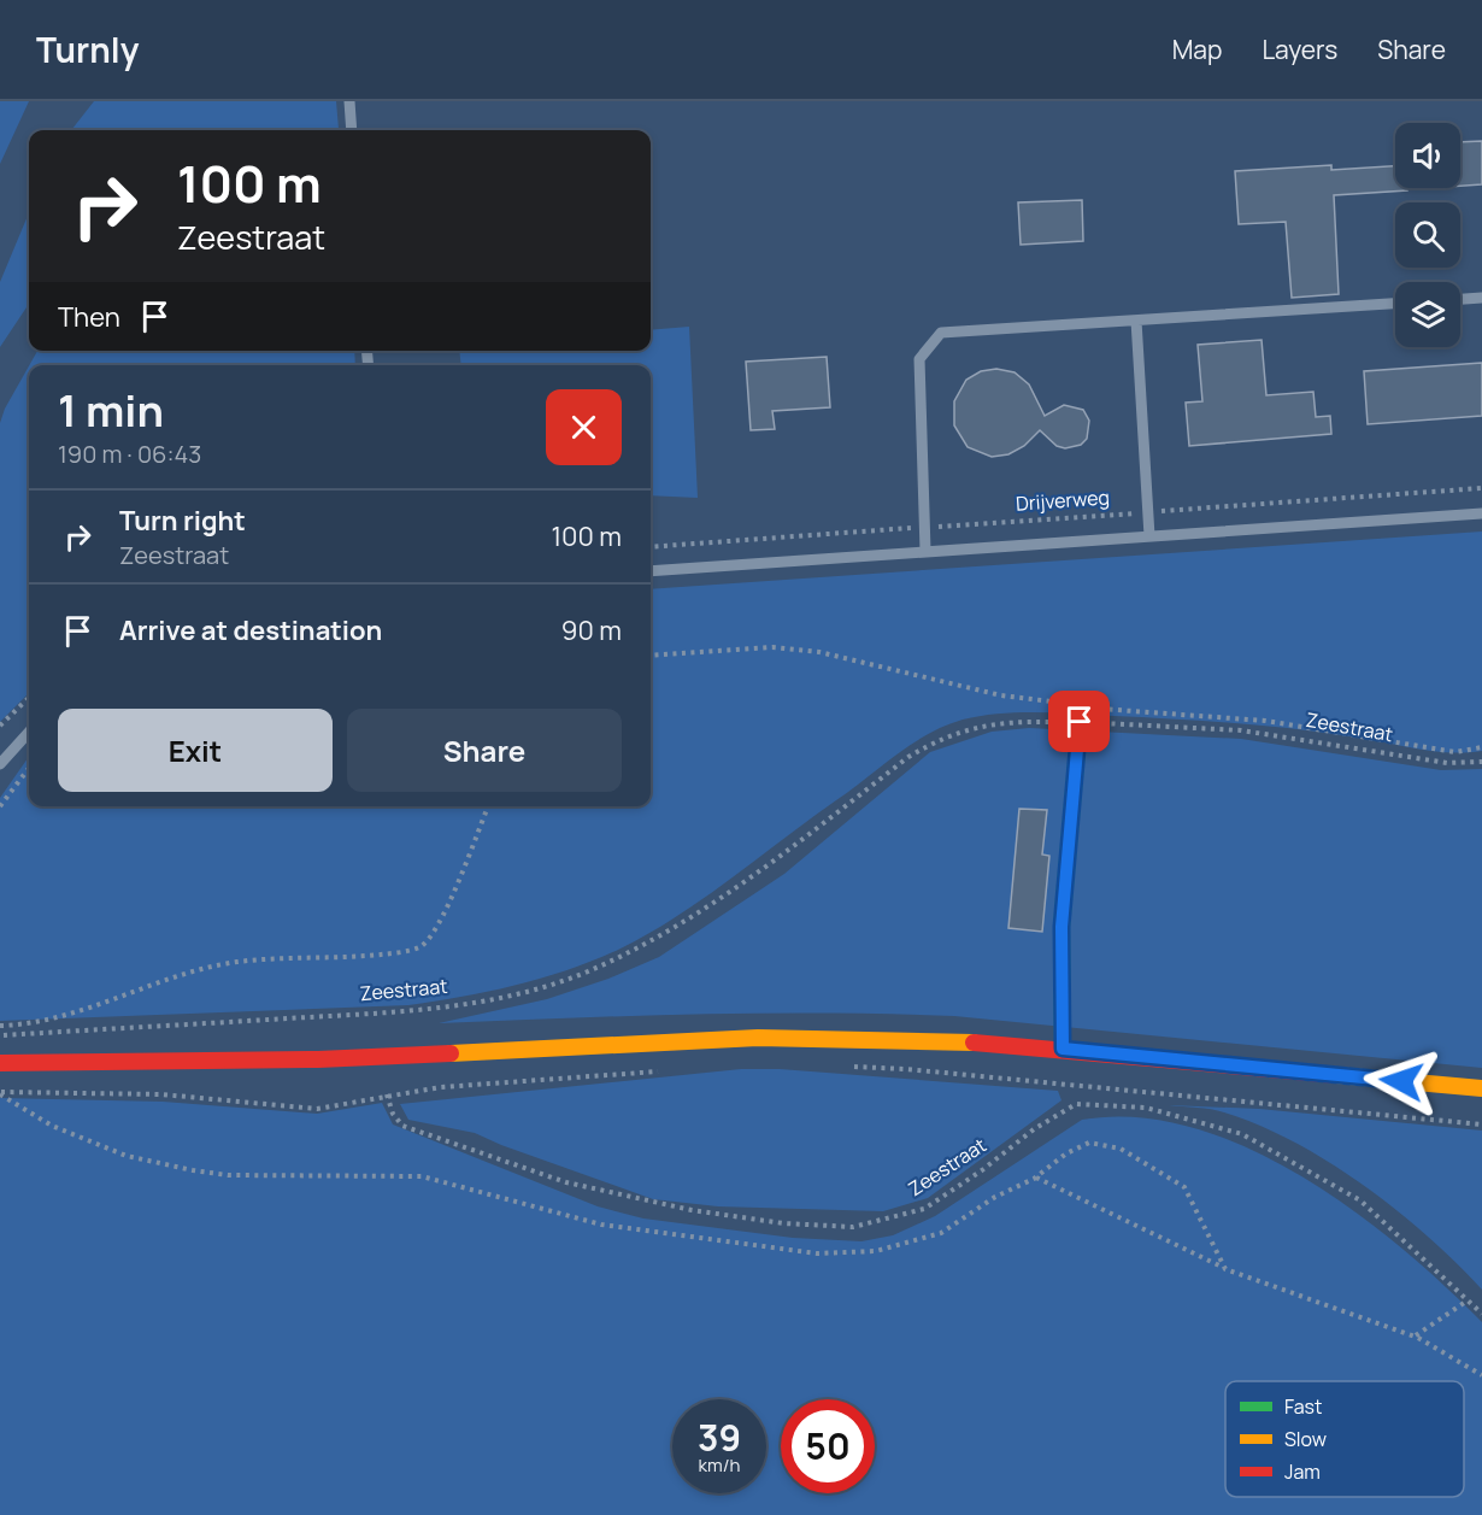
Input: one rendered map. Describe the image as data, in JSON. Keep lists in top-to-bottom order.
{
  "streets": {
    "path": ["Drijverweg", "Zeestraat"]
  },
  "legend": ["Fast", "Slow", "Jam"],
  "page": {
    "header": "Turnly",
    "nav": ["Map", "Layers", "Share"],
    "turn": ["100 m", "Zeestraat"],
    "then": "Then",
    "heading": ["1 min", "190 m · 06:43"],
    "list": [
      {
        "name": "Turn right",
        "note": "Zeestraat",
        "value": "100 m"
      },
      {
        "name": "Arrive at destination",
        "value": "90 m"
      }
    ],
    "buttons": ["Exit", "Share"],
    "speed": "39 km/h",
    "limit": "50"
  }
}
